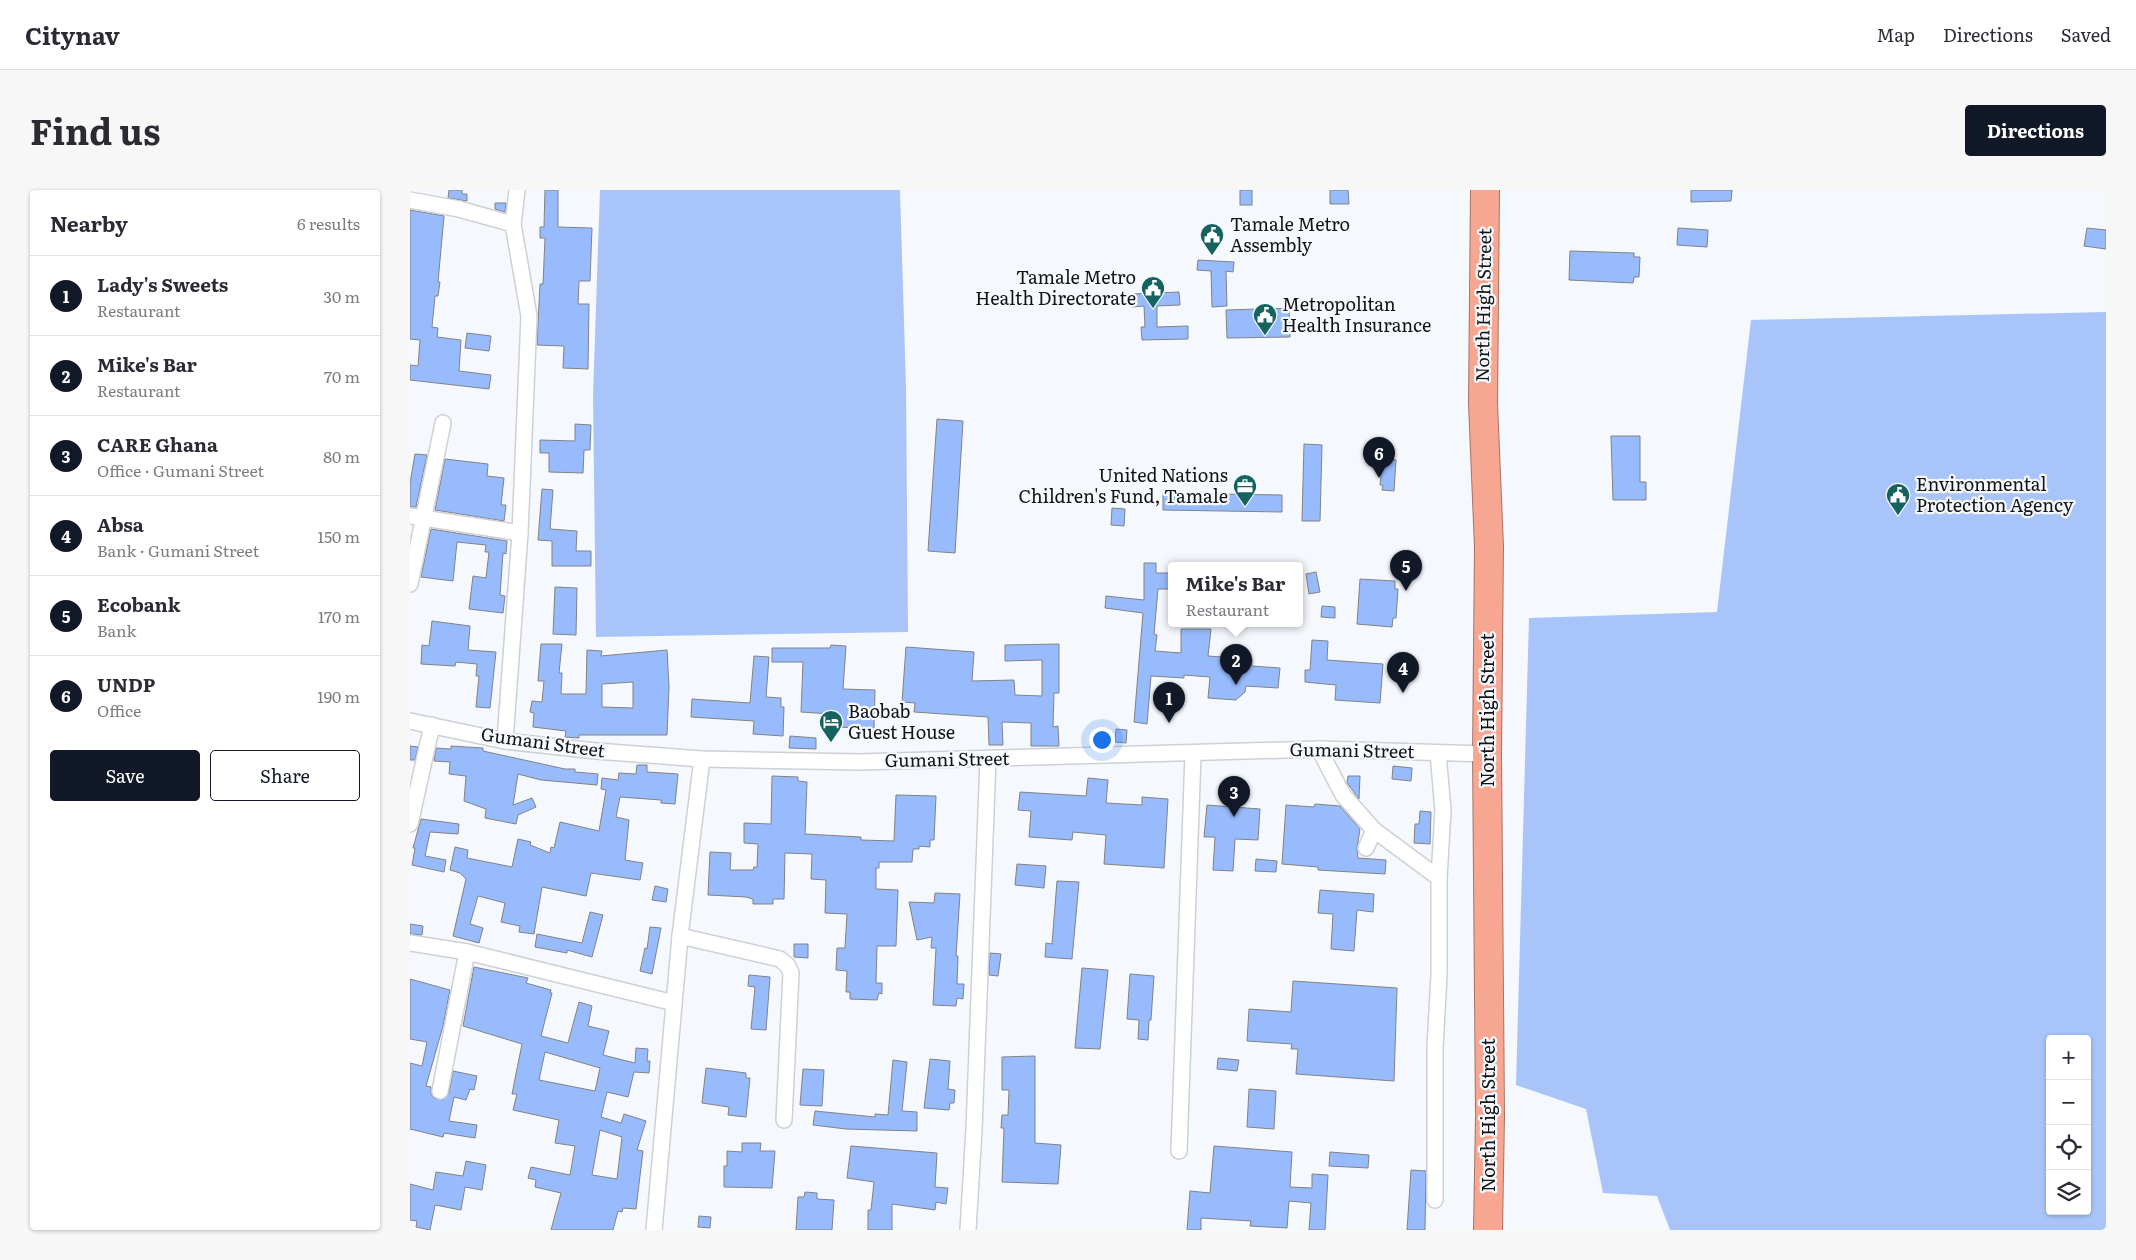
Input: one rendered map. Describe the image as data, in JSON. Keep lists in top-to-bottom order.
{
  "streets": {
    "highway": ["North High Street"],
    "street": ["Gumani Street"]
  },
  "crossings": [
    ["North High Street", "Gumani Street"]
  ],
  "places": {
    "public building": [
      "Tamale Metro Assembly",
      "Tamale Metro Health Directorate",
      "Metropolitan Health Insurance",
      "Environmental Protection Agency"
    ],
    "office": ["United Nations Children's Fund, Tamale"],
    "hotel": ["Baobab Guest House"]
  },
  "page": {
    "header": "Citynav",
    "nav": ["Map", "Directions", "Saved"],
    "title": "Find us",
    "buttons": [
      "Directions",
      ["Save", "Share"]
    ],
    "heading": ["Nearby", "6 results"],
    "list": [
      {
        "mark": "1",
        "name": "Lady's Sweets",
        "note": "Restaurant",
        "value": "30 m"
      },
      {
        "mark": "2",
        "name": "Mike's Bar",
        "note": "Restaurant",
        "value": "70 m"
      },
      {
        "mark": "3",
        "name": "CARE Ghana",
        "note": "Office · Gumani Street",
        "value": "80 m"
      },
      {
        "mark": "4",
        "name": "Absa",
        "note": "Bank · Gumani Street",
        "value": "150 m"
      },
      {
        "mark": "5",
        "name": "Ecobank",
        "note": "Bank",
        "value": "170 m"
      },
      {
        "mark": "6",
        "name": "UNDP",
        "note": "Office",
        "value": "190 m"
      }
    ],
    "pins": [
      "6",
      "5",
      "2",
      "4",
      "1",
      "3"
    ],
    "popup": ["Mike's Bar", "Restaurant"],
    "map_buttons": ["+", "−"]
  }
}
